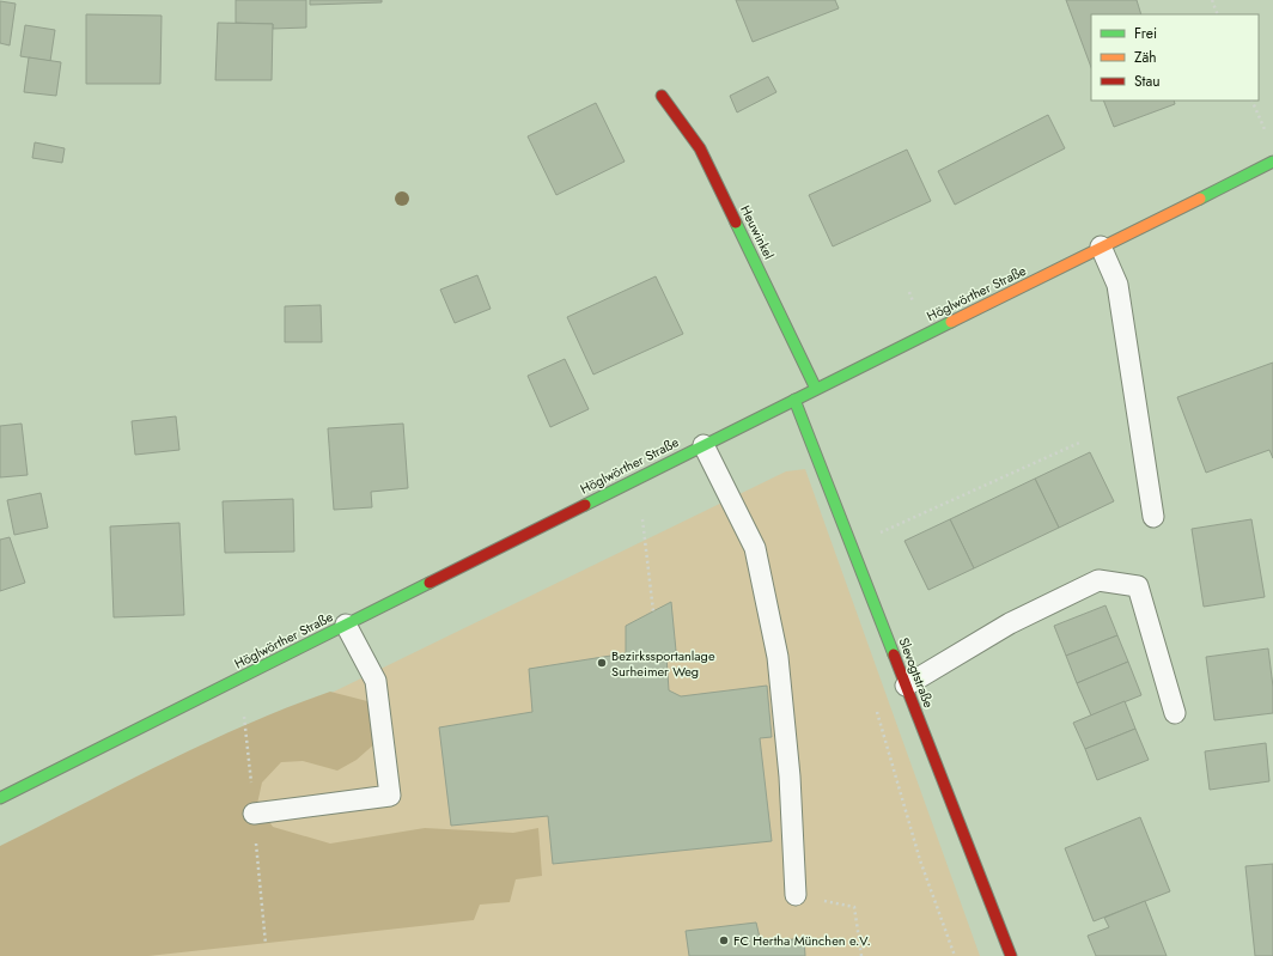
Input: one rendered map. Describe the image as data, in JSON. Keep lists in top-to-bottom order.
{
  "streets": {
    "street": ["Heuwinkel", "Höglwörther Straße", "Slevogtstraße"]
  },
  "crossings": [
    ["Heuwinkel", "Höglwörther Straße"],
    ["Höglwörther Straße", "Slevogtstraße"]
  ],
  "places": ["Bezirkssportanlage Surheimer Weg", "FC Hertha München e.V."],
  "legend": ["Frei", "Zäh", "Stau"]
}
